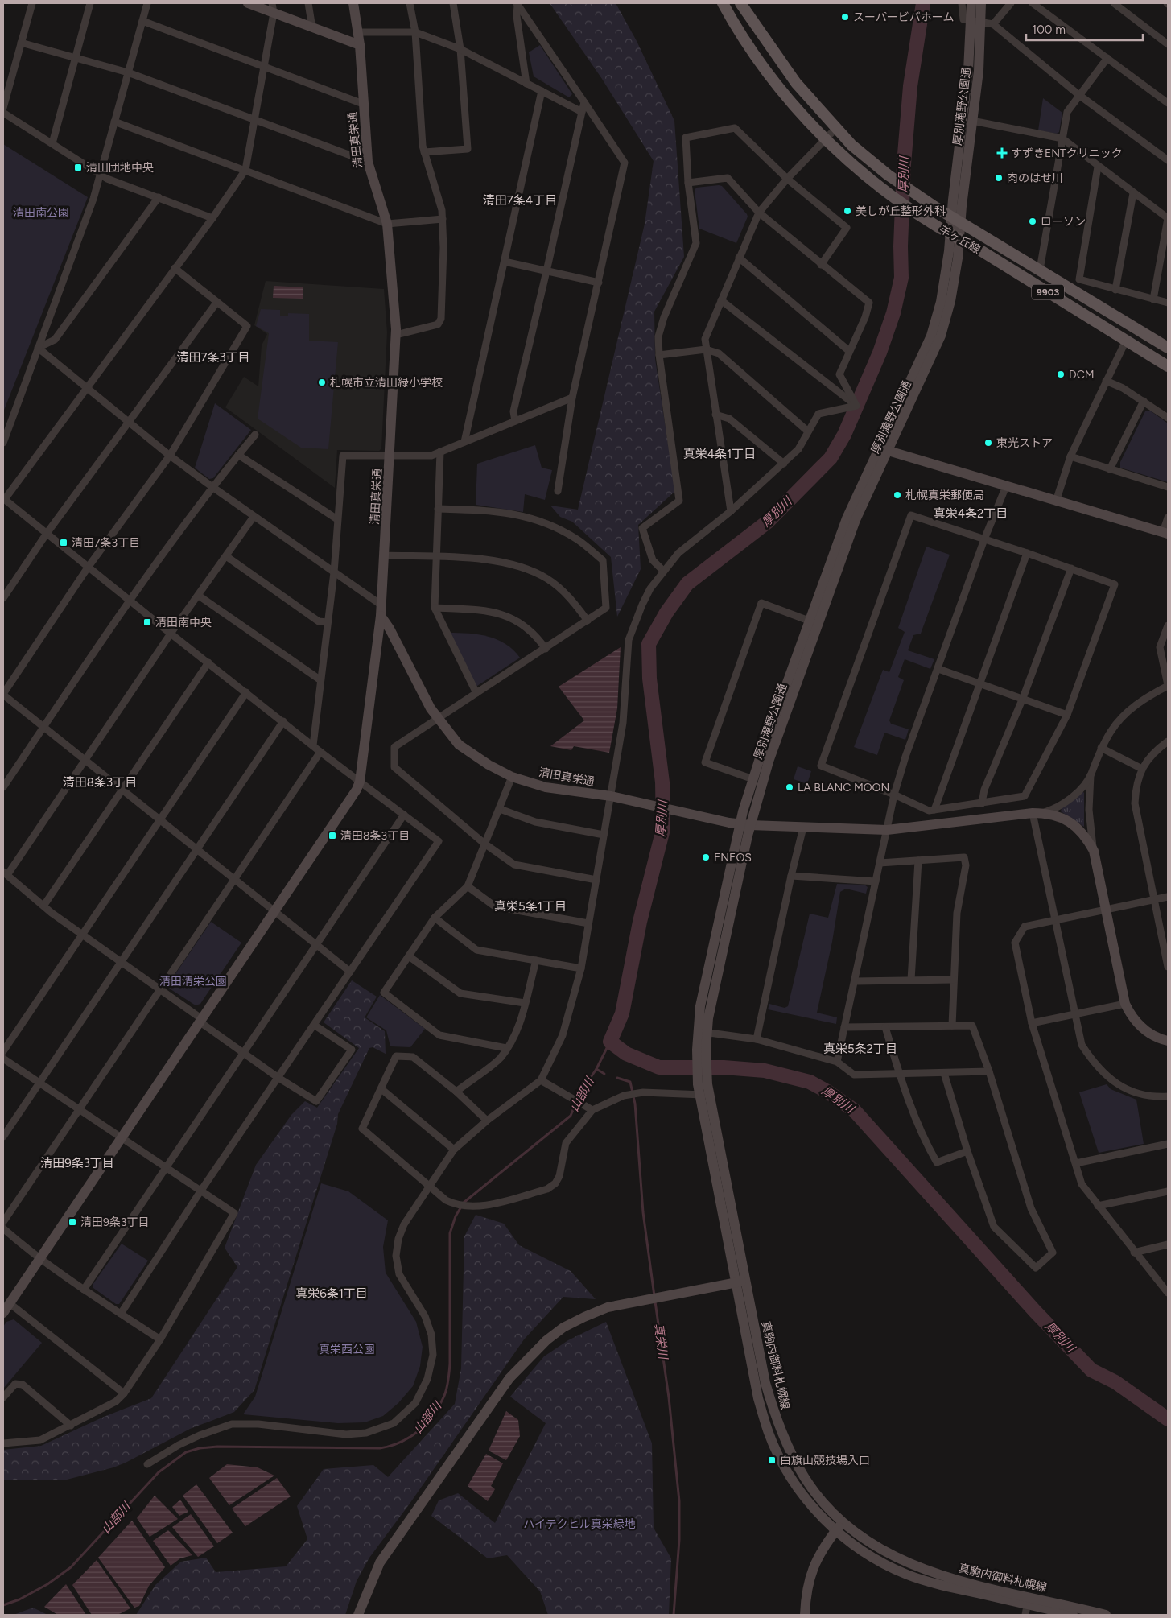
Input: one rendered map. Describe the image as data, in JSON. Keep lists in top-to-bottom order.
{
  "streets": {
    "main road": ["羊ヶ丘線", "9903"],
    "street": ["厚別滝野公園通", "清田真栄通", "真駒内御料札幌線"]
  },
  "crossings": [
    ["厚別滝野公園通", "清田真栄通"],
    ["厚別滝野公園通", "羊ヶ丘線"],
    ["厚別滝野公園通", "真駒内御料札幌線"]
  ],
  "districts": [
    "清田7条4丁目",
    "清田7条3丁目",
    "真栄4条1丁目",
    "真栄4条2丁目",
    "清田8条3丁目",
    "真栄5条1丁目",
    "真栄5条2丁目",
    "清田9条3丁目",
    "真栄6条1丁目"
  ],
  "water": ["厚別川", "山部川", "真栄川"],
  "parks": [
    "清田南公園",
    "清田清栄公園",
    "真栄西公園",
    "ハイテクヒル真栄緑地"
  ],
  "places": {
    "other": [
      "スーパービバホーム",
      "肉のはせ川",
      "美しが丘整形外科",
      "ローソン",
      "DCM",
      "札幌市立清田緑小学校",
      "東光ストア",
      "札幌真栄郵便局",
      "LA BLANC MOON",
      "ENEOS"
    ],
    "health": ["すずきENTクリニック"],
    "transit": [
      "清田団地中央",
      "清田7条3丁目",
      "清田南中央",
      "清田8条3丁目",
      "清田9条3丁目",
      "白旗山競技場入口"
    ]
  },
  "scale_bar": "100 m"
}
